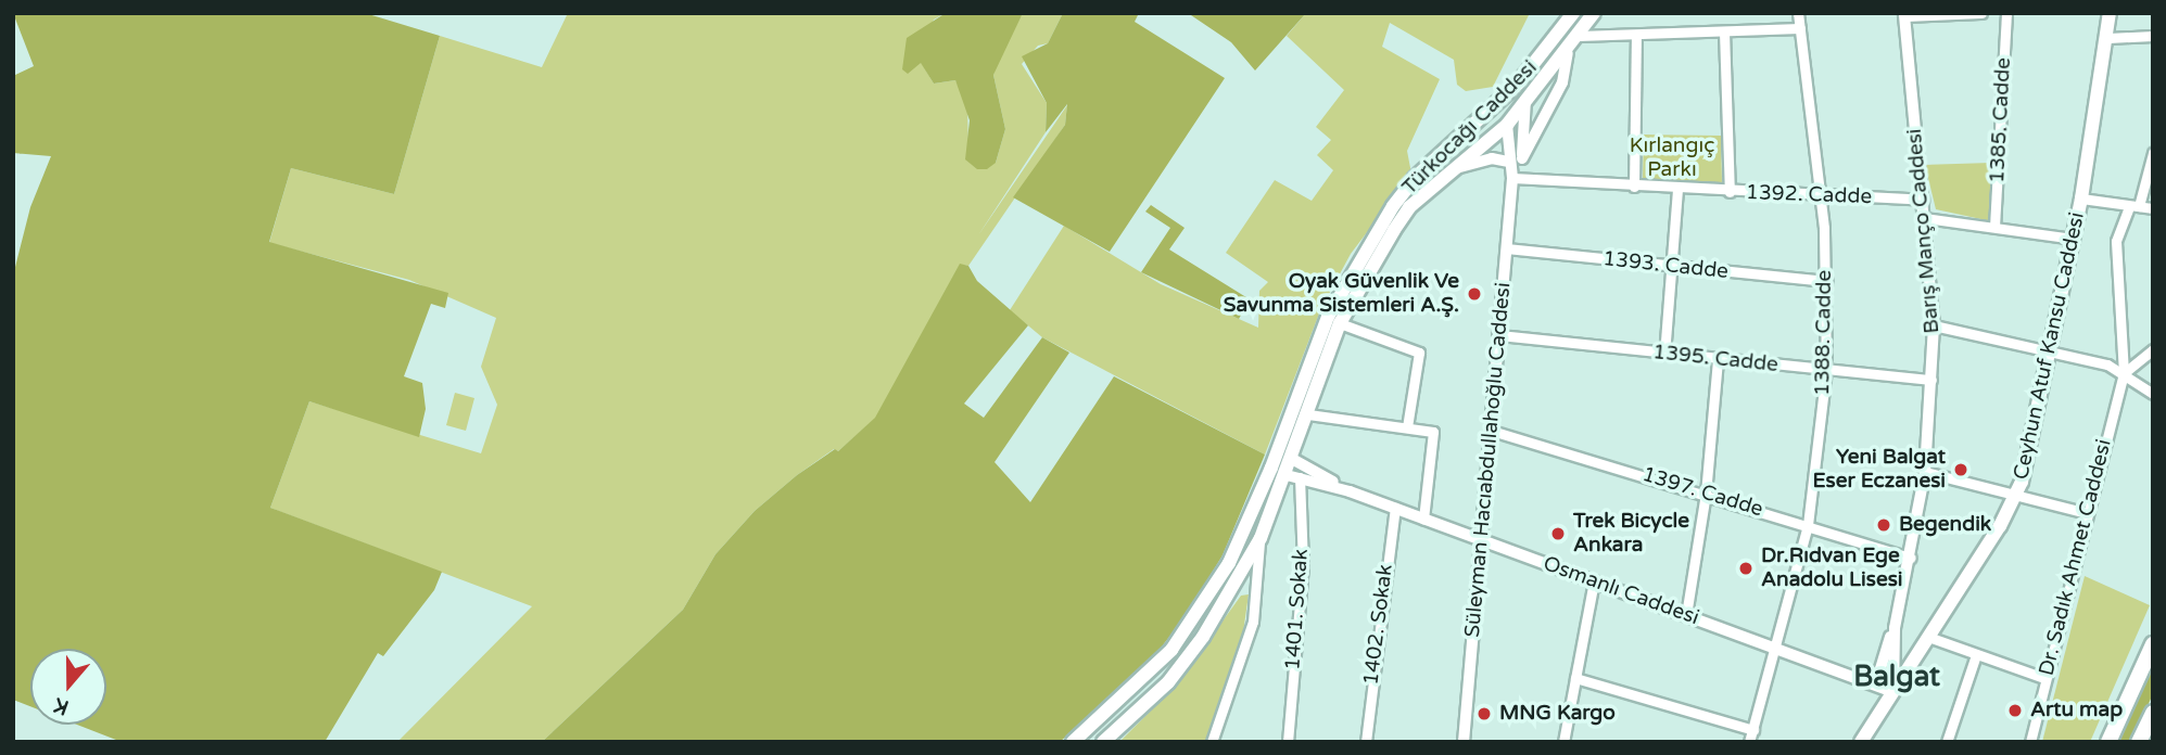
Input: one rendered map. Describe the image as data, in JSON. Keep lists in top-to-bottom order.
{
  "streets": {
    "main road": ["Türkocağı Caddesi", "Ceyhun Atuf Kansu Caddesi"],
    "street": [
      "1385. Cadde",
      "1392. Cadde",
      "Barış Manço Caddesi",
      "1393. Cadde",
      "1388. Cadde",
      "1395. Cadde",
      "Süleyman Hacıabdullahoğlu Caddesi",
      "1397. Cadde",
      "Dr. Sadık Ahmet Caddesi",
      "Osmanlı Caddesi",
      "1401. Sokak",
      "1402. Sokak"
    ]
  },
  "crossings": [
    ["Türkocağı Caddesi", "Süleyman Hacıabdullahoğlu Caddesi"],
    ["Türkocağı Caddesi", "Osmanlı Caddesi"],
    ["Türkocağı Caddesi", "1401. Sokak"],
    ["1392. Cadde", "Barış Manço Caddesi"],
    ["1392. Cadde", "1388. Cadde"],
    ["1392. Cadde", "Süleyman Hacıabdullahoğlu Caddesi"],
    ["Barış Manço Caddesi", "Ceyhun Atuf Kansu Caddesi"],
    ["Barış Manço Caddesi", "1395. Cadde"],
    ["Barış Manço Caddesi", "1397. Cadde"],
    ["Barış Manço Caddesi", "Osmanlı Caddesi"],
    ["1393. Cadde", "1388. Cadde"],
    ["1393. Cadde", "Süleyman Hacıabdullahoğlu Caddesi"],
    ["1388. Cadde", "1395. Cadde"],
    ["1388. Cadde", "1397. Cadde"],
    ["1388. Cadde", "Osmanlı Caddesi"],
    ["Ceyhun Atuf Kansu Caddesi", "Osmanlı Caddesi"],
    ["1395. Cadde", "Süleyman Hacıabdullahoğlu Caddesi"],
    ["Süleyman Hacıabdullahoğlu Caddesi", "1397. Cadde"],
    ["Süleyman Hacıabdullahoğlu Caddesi", "Osmanlı Caddesi"],
    ["Osmanlı Caddesi", "1401. Sokak"],
    ["Osmanlı Caddesi", "1402. Sokak"]
  ],
  "districts": ["Balgat"],
  "parks": ["Kırlangıç Parkı"],
  "places": [
    "Oyak Güvenlik Ve Savunma Sistemleri A.Ş.",
    "Yeni Balgat Eser Eczanesi",
    "Begendik",
    "Trek Bicycle Ankara",
    "Dr.Rıdvan Ege Anadolu Lisesi",
    "Artu map",
    "MNG Kargo"
  ],
  "north": "bottom"
}
